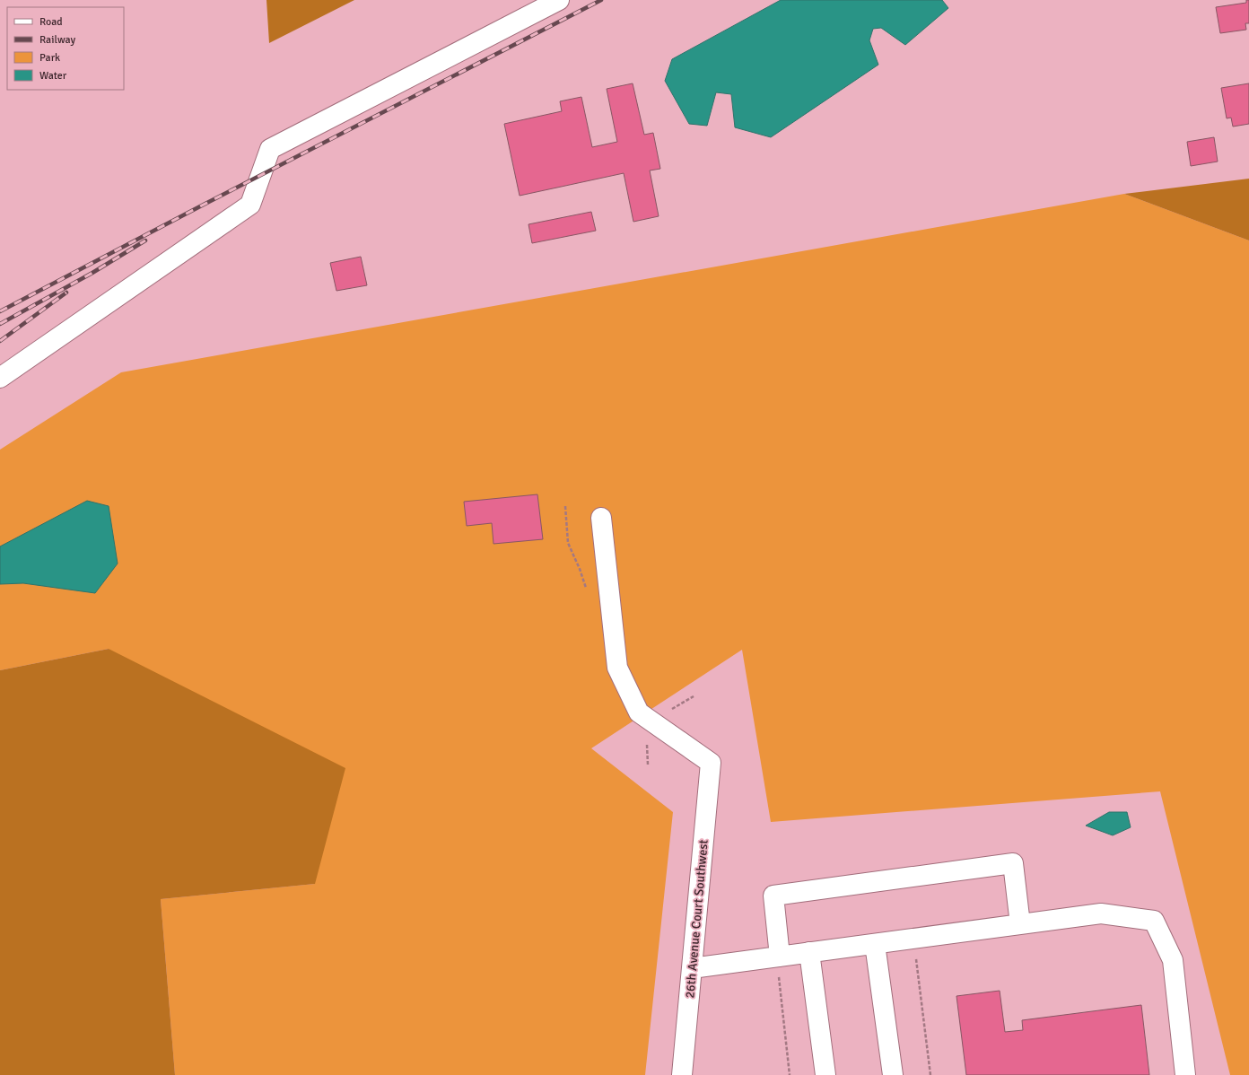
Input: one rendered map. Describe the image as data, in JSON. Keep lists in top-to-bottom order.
{
  "streets": {
    "street": ["26th Avenue Court Southwest"]
  },
  "legend": [
    "Road",
    "Railway",
    "Park",
    "Water"
  ]
}
